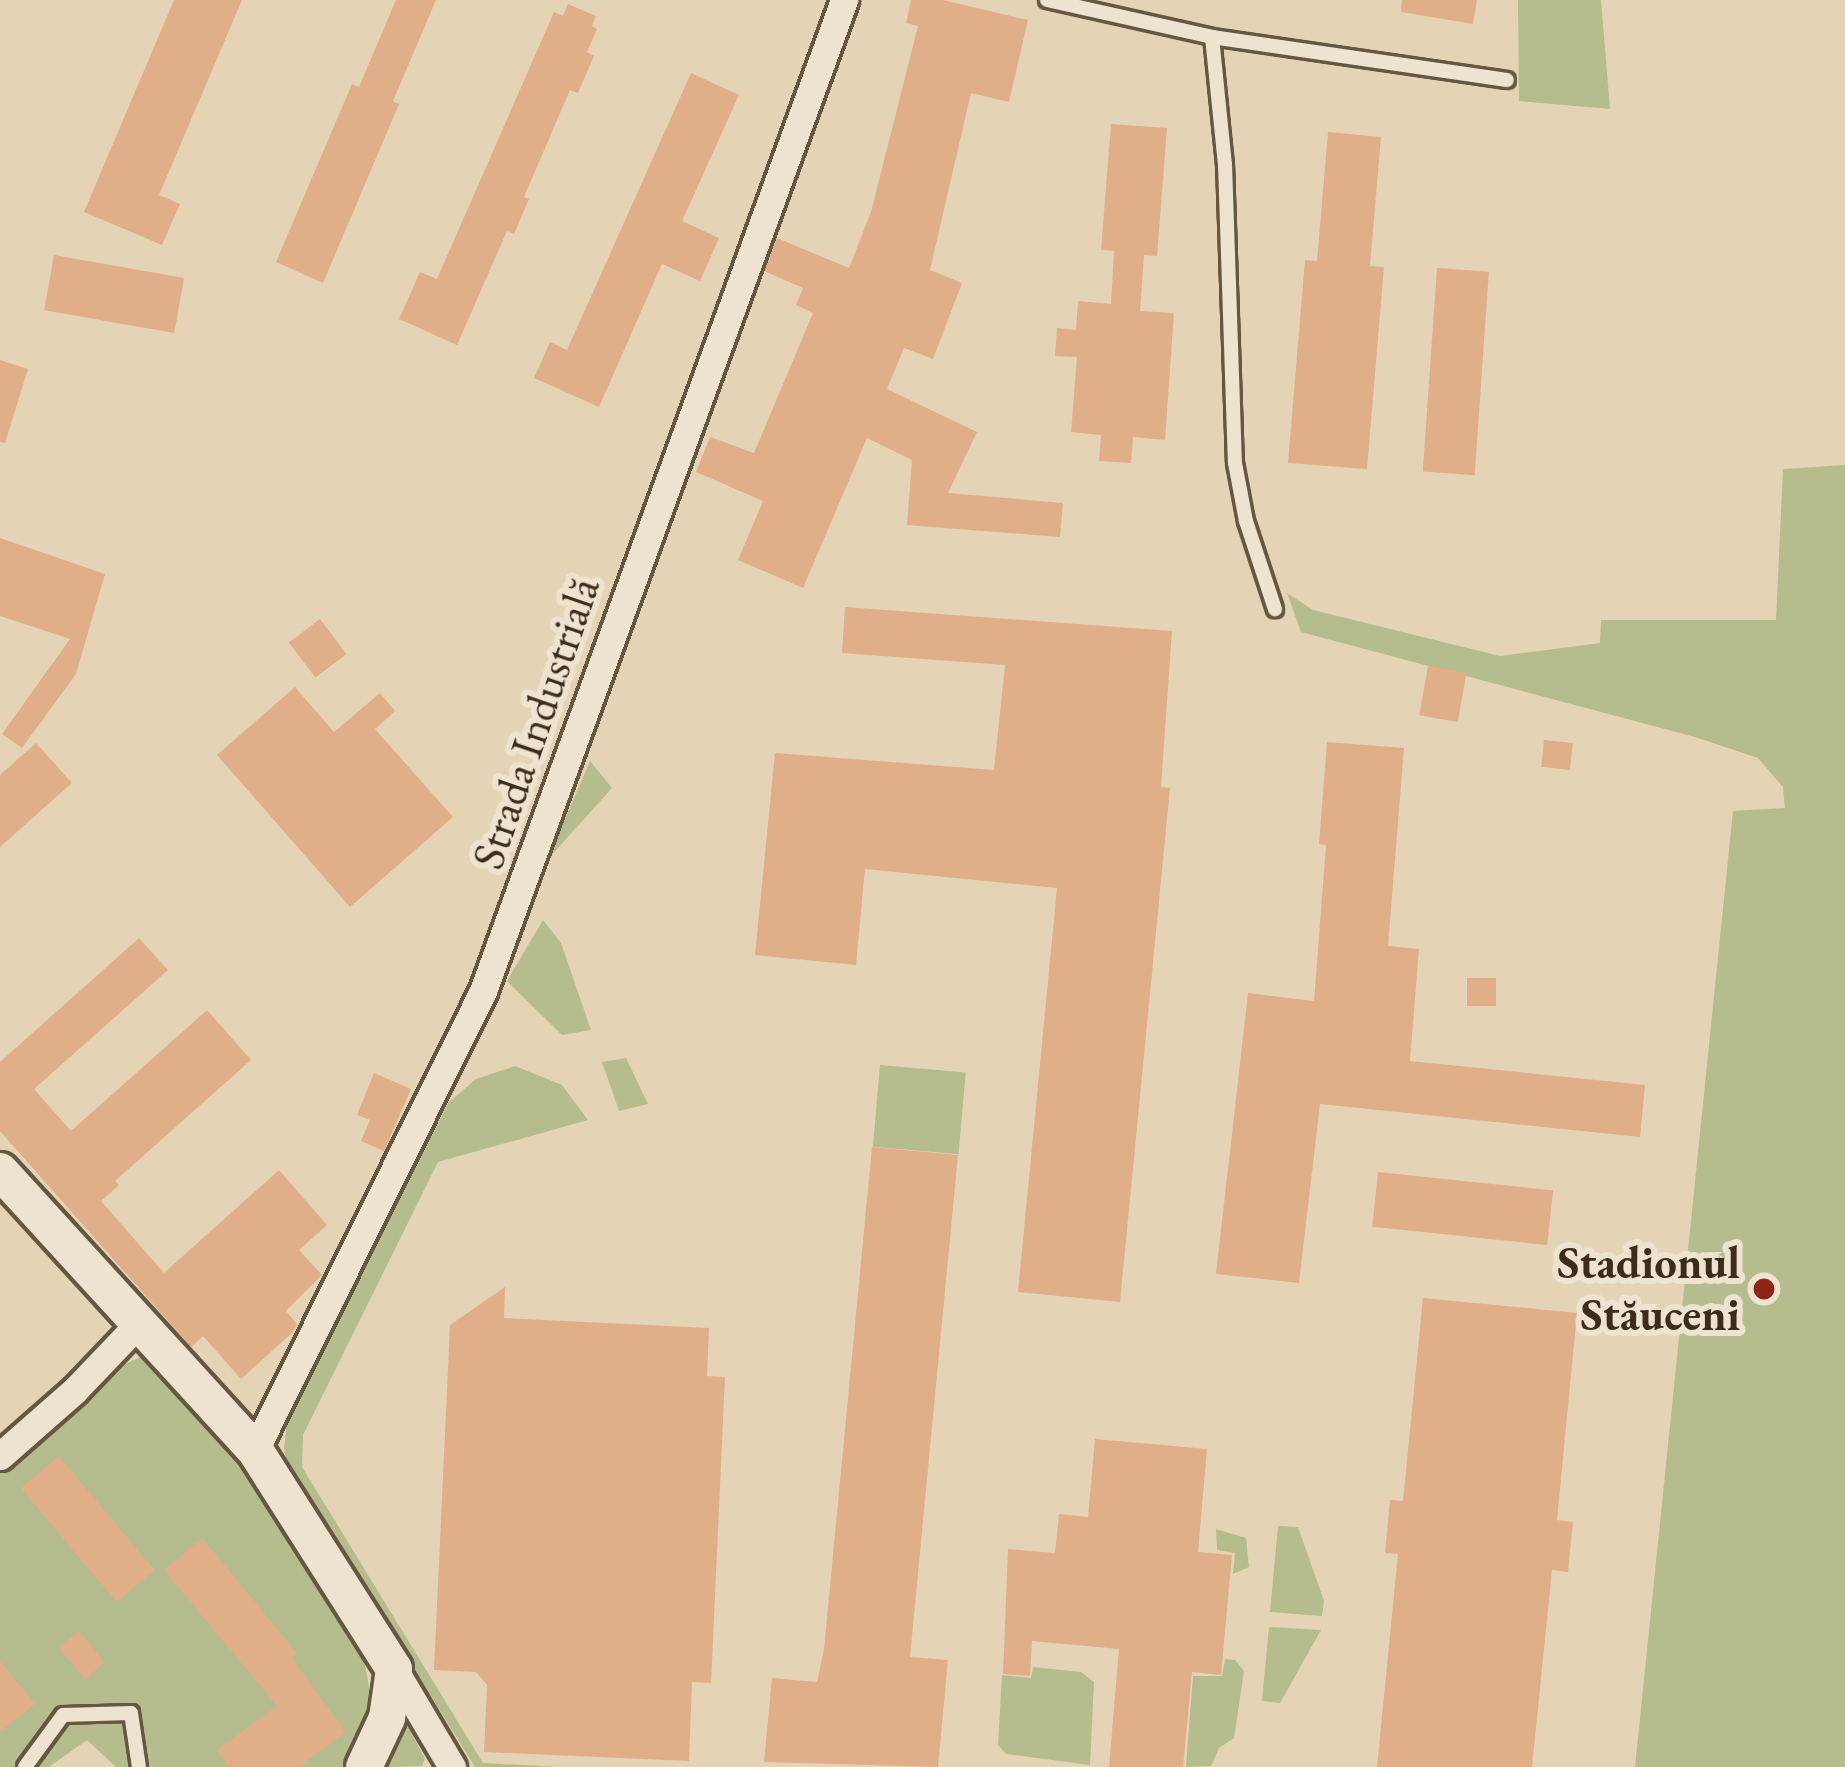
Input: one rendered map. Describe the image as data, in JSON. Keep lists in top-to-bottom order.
{
  "streets": {
    "street": ["Strada Industrială"]
  },
  "places": ["Stadionul Stăuceni"]
}
